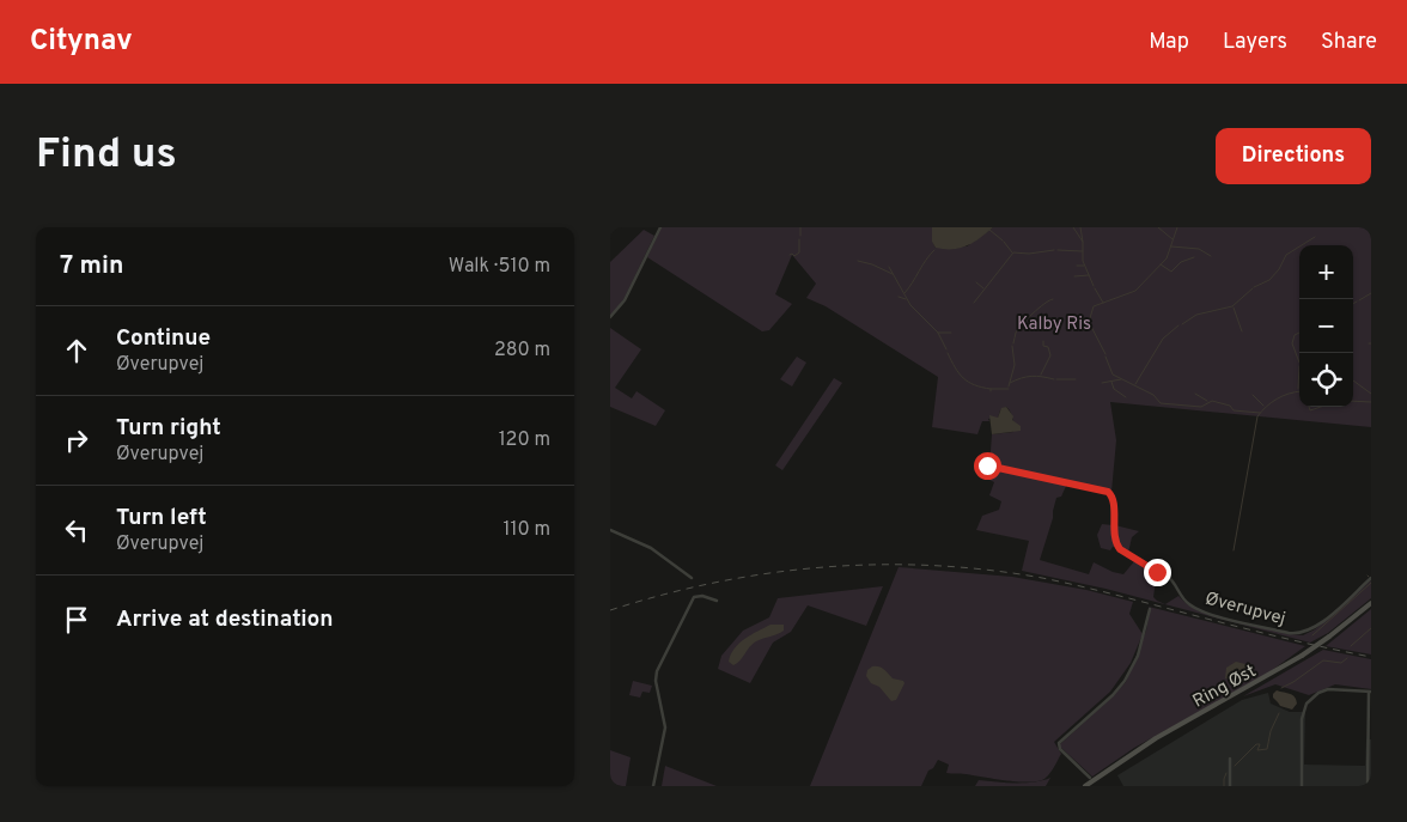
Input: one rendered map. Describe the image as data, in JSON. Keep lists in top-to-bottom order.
{
  "streets": {
    "main road": ["Ring Øst"],
    "street": ["Øverupvej"]
  },
  "parks": ["Kalby Ris"],
  "page": {
    "header": "Citynav",
    "nav": ["Map", "Layers", "Share"],
    "buttons": "Directions",
    "title": "Find us",
    "heading": ["7 min", "Walk · 510 m"],
    "map_buttons": ["+", "−"],
    "list": [
      ["Continue", "Øverupvej", "280 m"],
      ["Turn right", "Øverupvej", "120 m"],
      ["Turn left", "Øverupvej", "110 m"],
      "Arrive at destination"
    ]
  }
}
